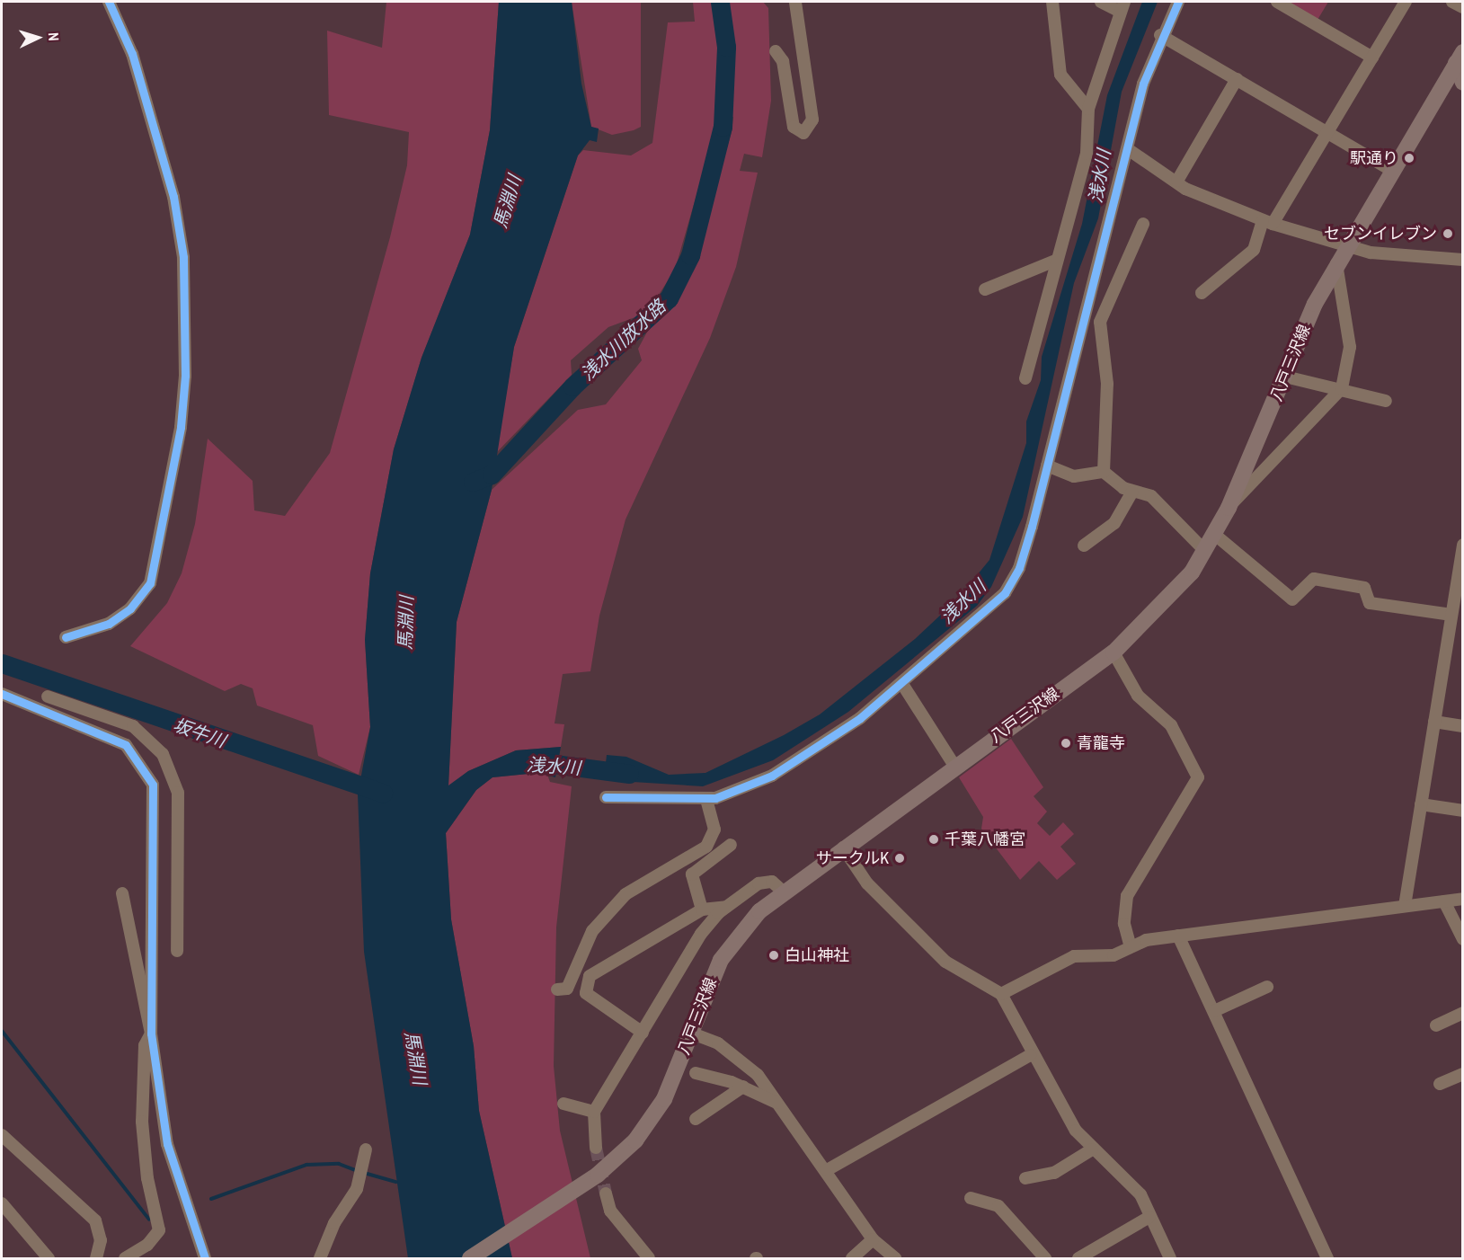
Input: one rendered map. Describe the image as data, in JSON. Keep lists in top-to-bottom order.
{
  "streets": {
    "main road": ["八戸三沢線"]
  },
  "water": [
    "浅水川",
    "馬淵川",
    "浅水川放水路",
    "坂牛川"
  ],
  "places": [
    "駅通り",
    "セブンイレブン",
    "青龍寺",
    "千葉八幡宮",
    "サークルK",
    "白山神社"
  ],
  "north": "right"
}
